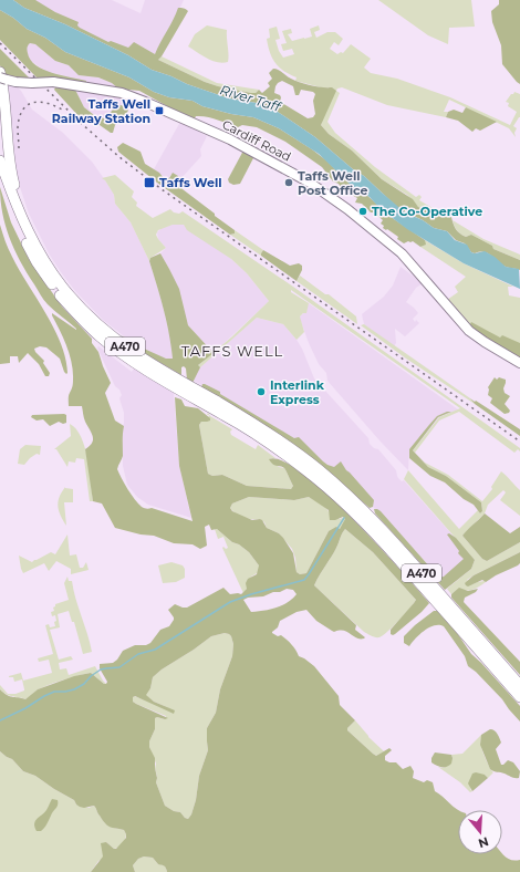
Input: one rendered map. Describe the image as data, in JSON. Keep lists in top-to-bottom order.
{
  "streets": {
    "highway": ["A470"],
    "main road": ["Cardiff Road"]
  },
  "districts": ["TAFFS WELL"],
  "water": ["River Taff"],
  "places": {
    "transit": ["Taffs Well Railway Station", "Taffs Well"],
    "other": ["Taffs Well Post Office", "The Co-Operative", "Interlink Express"]
  },
  "north": "bottom"
}
